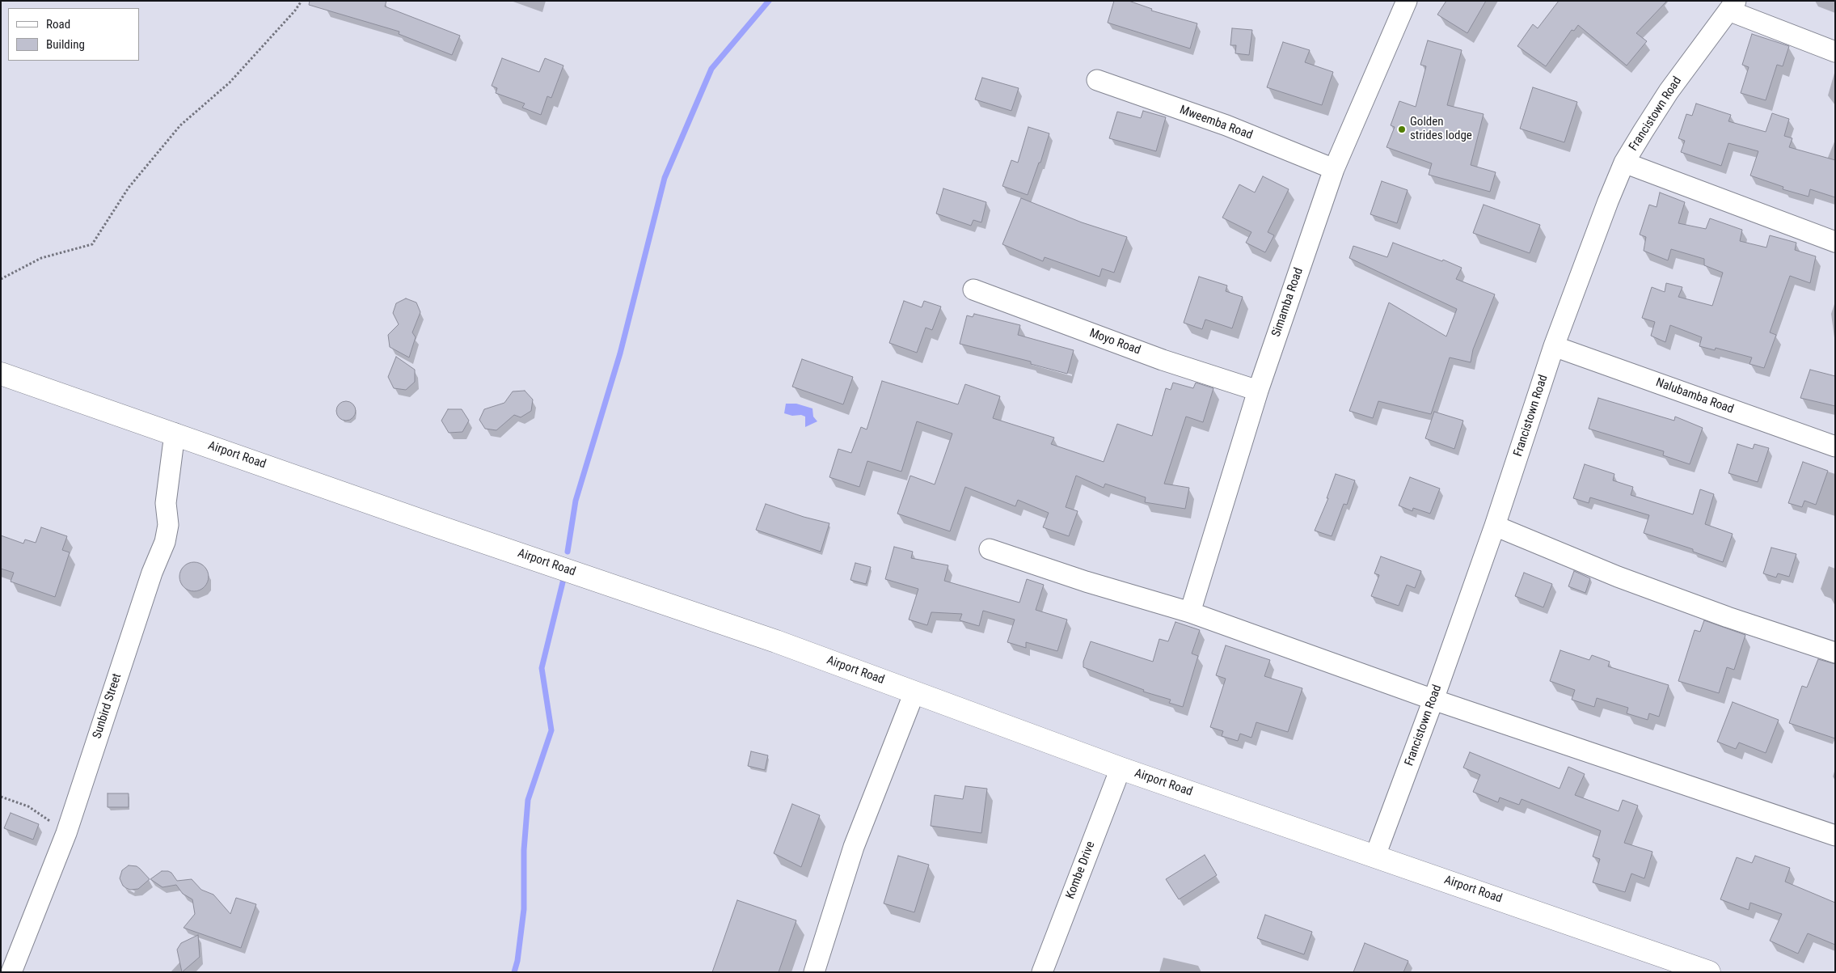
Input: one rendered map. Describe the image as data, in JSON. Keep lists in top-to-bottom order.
{
  "streets": {
    "street": [
      "Francistown Road",
      "Mweemba Road",
      "Simamba Road",
      "Moyo Road",
      "Nalubamba Road",
      "Airport Road",
      "Sunbird Street",
      "Kombe Drive"
    ]
  },
  "crossings": [
    ["Francistown Road", "Nalubamba Road"],
    ["Francistown Road", "Airport Road"],
    ["Mweemba Road", "Simamba Road"],
    ["Simamba Road", "Moyo Road"],
    ["Airport Road", "Sunbird Street"],
    ["Airport Road", "Kombe Drive"]
  ],
  "places": ["Golden strides lodge"],
  "legend": ["Road", "Building"]
}
